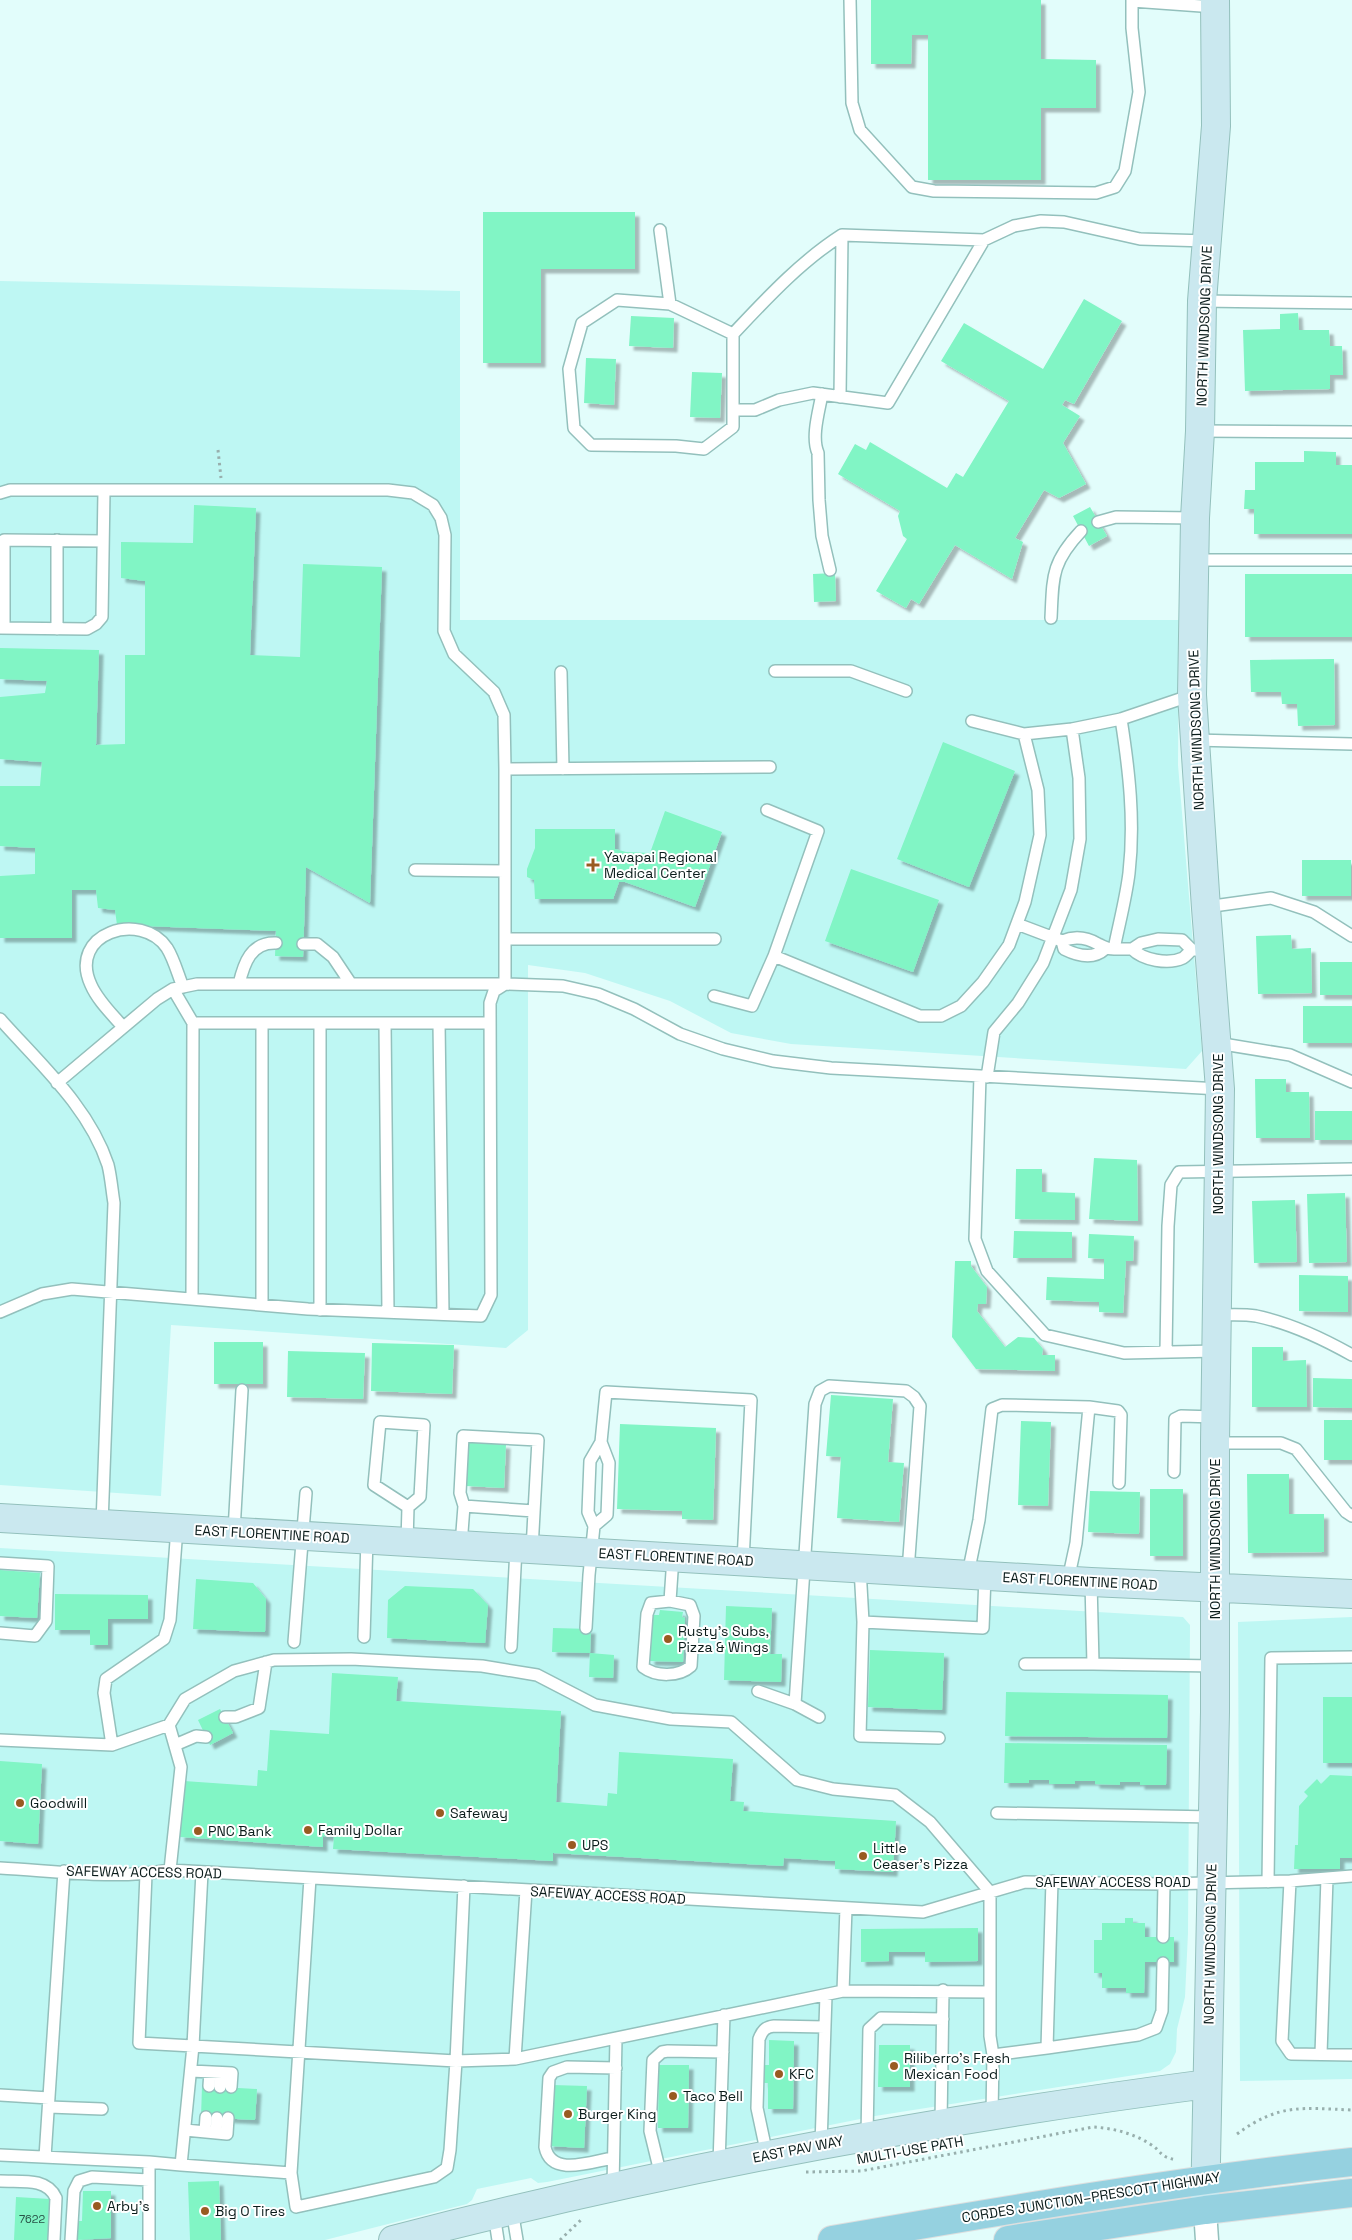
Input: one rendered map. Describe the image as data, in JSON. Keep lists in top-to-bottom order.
{
  "streets": {
    "main road": ["CORDES JUNCTION–PRESCOTT HIGHWAY"],
    "street": ["NORTH WINDSONG DRIVE", "EAST FLORENTINE ROAD", "EAST PAV WAY"],
    "lane": ["SAFEWAY ACCESS ROAD"],
    "path": ["MULTI-USE PATH"]
  },
  "crossings": [
    ["NORTH WINDSONG DRIVE", "EAST FLORENTINE ROAD"],
    ["NORTH WINDSONG DRIVE", "SAFEWAY ACCESS ROAD"],
    ["NORTH WINDSONG DRIVE", "EAST PAV WAY"],
    ["NORTH WINDSONG DRIVE", "CORDES JUNCTION–PRESCOTT HIGHWAY"]
  ],
  "places": {
    "health": ["Yavapai Regional Medical Center"],
    "other": [
      "Rusty's Subs, Pizza & Wings",
      "Goodwill",
      "Safeway",
      "Family Dollar",
      "PNC Bank",
      "UPS",
      "Little Ceaser's Pizza",
      "Riliberro’s Fresh Mexican Food",
      "KFC",
      "Taco Bell",
      "Burger King",
      "Arby's",
      "Big O Tires"
    ]
  },
  "house_numbers": ["7622"]
}
